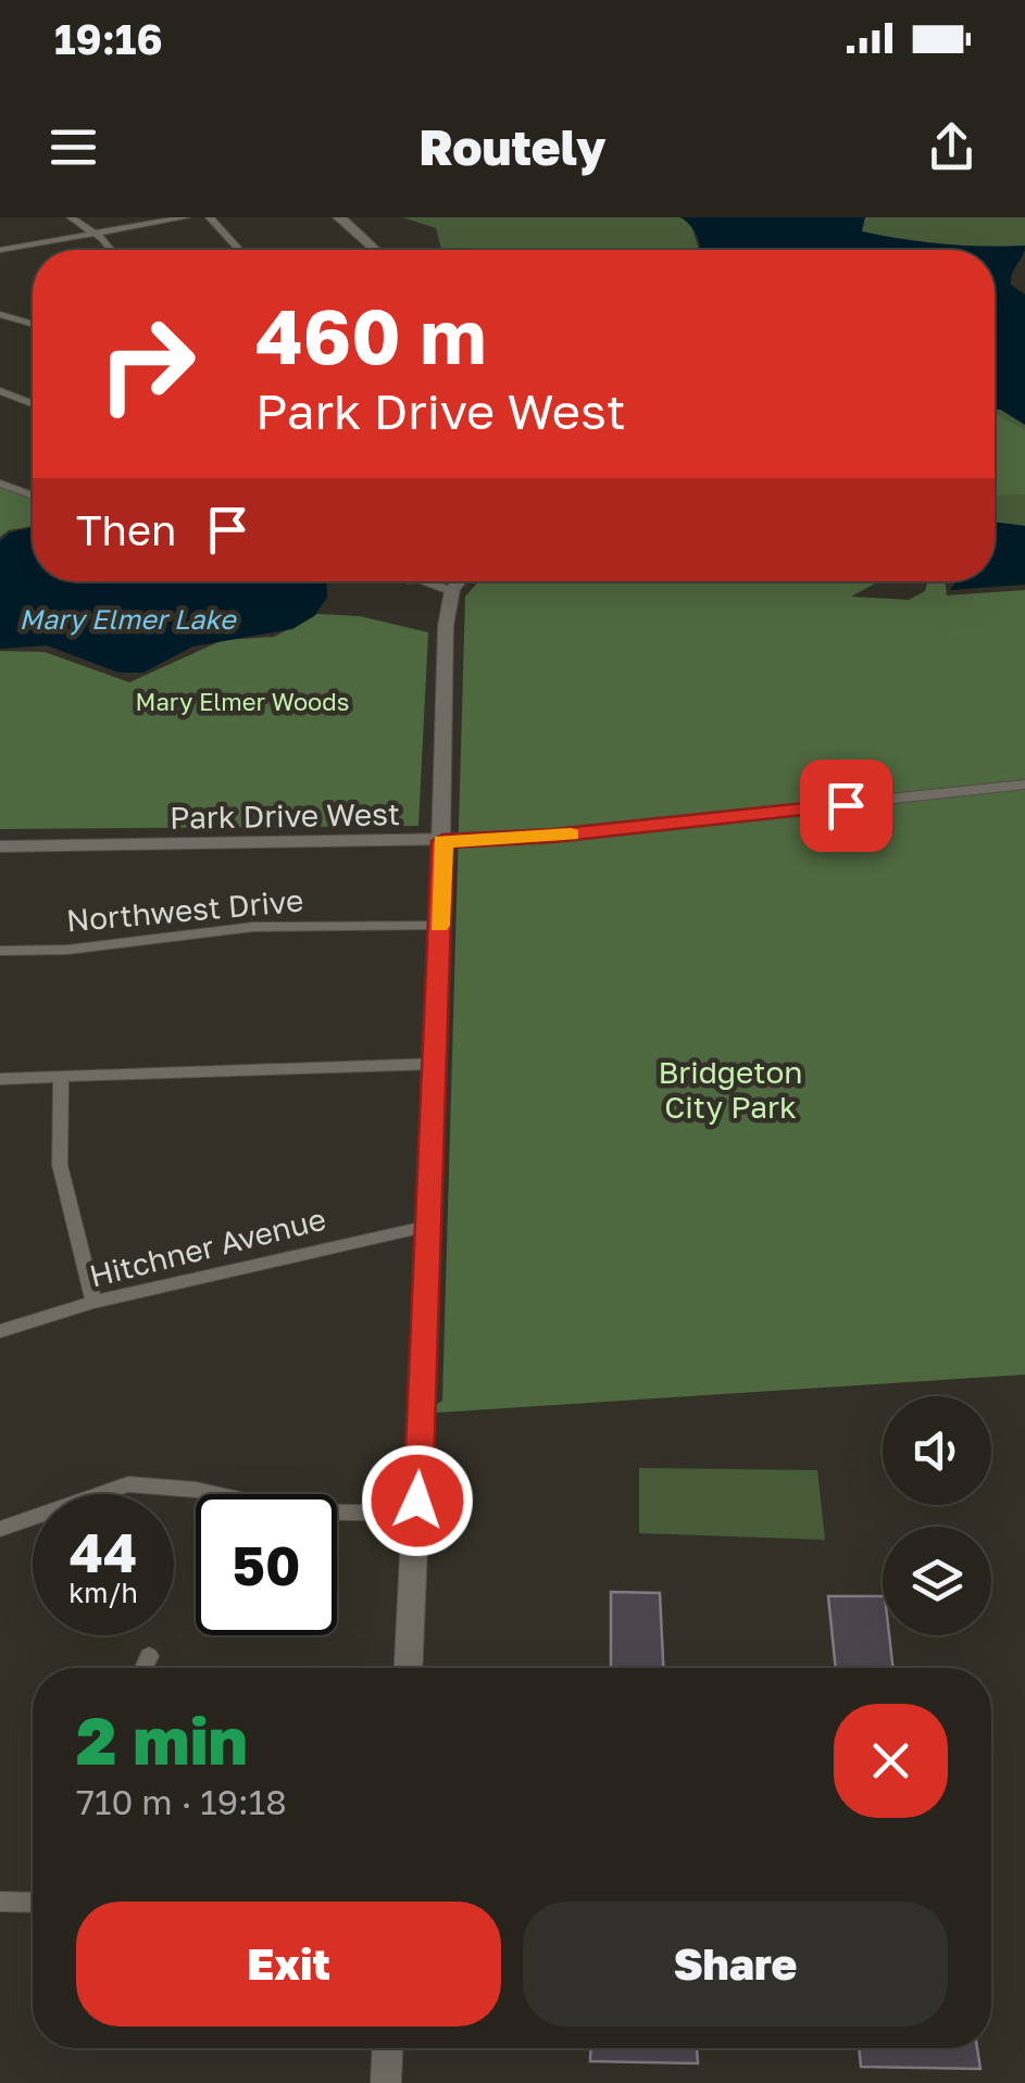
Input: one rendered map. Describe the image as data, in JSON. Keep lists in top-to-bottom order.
{
  "streets": {
    "street": ["Park Drive West", "Northwest Drive", "Hitchner Avenue"]
  },
  "water": ["Mary Elmer Lake"],
  "parks": ["Mary Elmer Woods", "Bridgeton City Park"],
  "page": {
    "status": "19:16",
    "header": "Routely",
    "turn": ["460 m", "Park Drive West"],
    "then": "Then",
    "speed": "44 km/h",
    "limit": "50",
    "heading": ["2 min", "710 m · 19:18"],
    "buttons": ["Exit", "Share"]
  }
}
